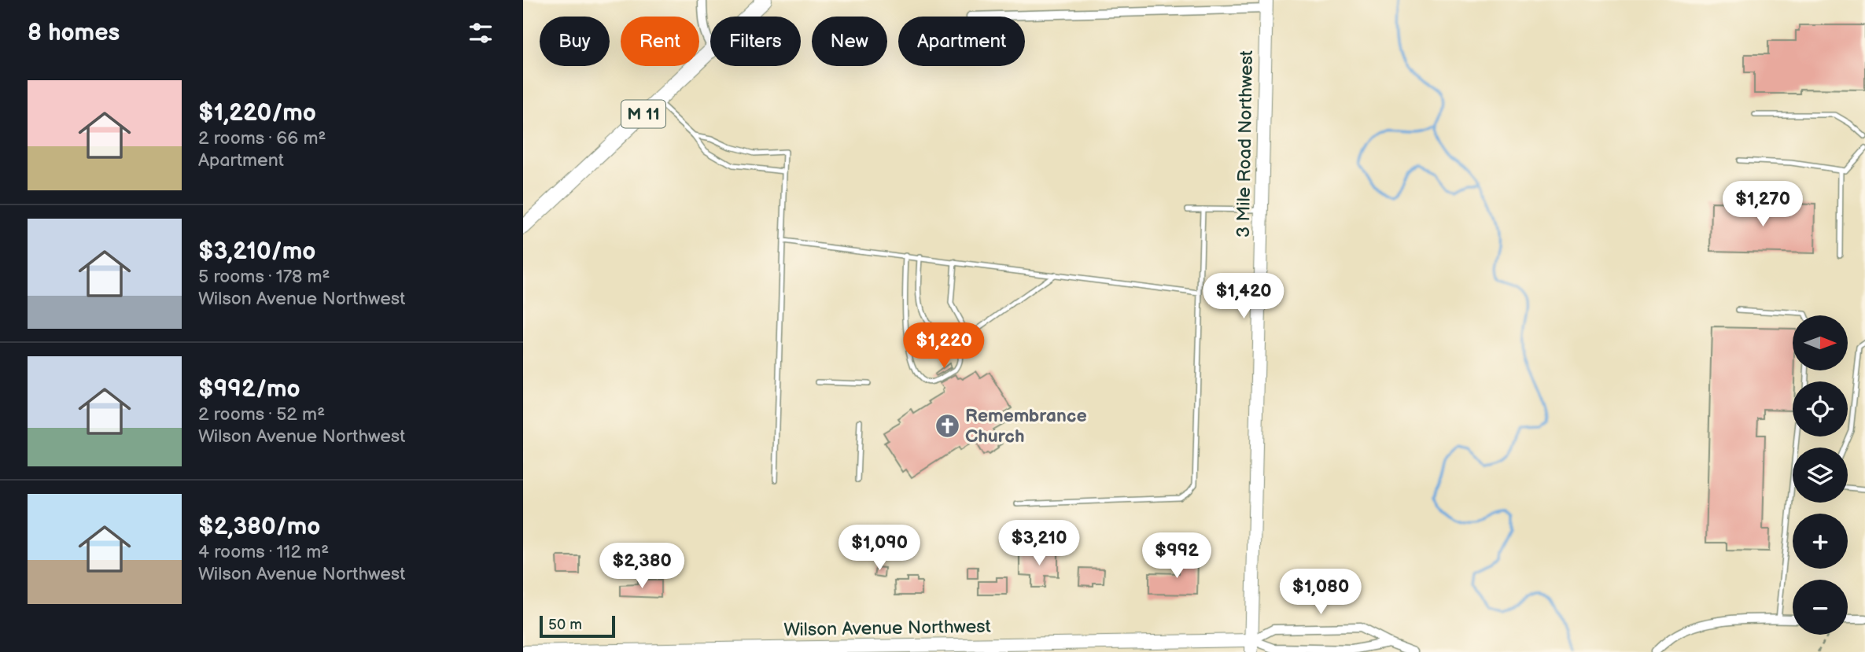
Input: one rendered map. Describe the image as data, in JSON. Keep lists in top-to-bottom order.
{
  "streets": {
    "main road": ["M 11", "3 Mile Road Northwest", "Wilson Avenue Northwest"]
  },
  "crossings": [
    ["3 Mile Road Northwest", "Wilson Avenue Northwest"]
  ],
  "places": {
    "church": ["Remembrance Church"]
  },
  "scale_bar": "50 m",
  "north": "right",
  "page": {
    "heading": "8 homes",
    "chip": [
      "Buy",
      "Rent",
      "Filters",
      "New",
      "Apartment"
    ],
    "list": [
      {
        "name": "$1,220/mo",
        "note": "2 rooms · 66 m² · Apartment"
      },
      {
        "name": "$3,210/mo",
        "note": "5 rooms · 178 m² · Wilson Avenue Northwest"
      },
      {
        "name": "$992/mo",
        "note": "2 rooms · 52 m² · Wilson Avenue Northwest"
      },
      {
        "name": "$2,380/mo",
        "note": "4 rooms · 112 m² · Wilson Avenue Northwest"
      }
    ],
    "price": [
      "$1,270",
      "$1,420",
      "$1,220",
      "$3,210",
      "$1,090",
      "$992",
      "$2,380",
      "$1,080"
    ],
    "map_buttons": ["+", "−"],
    "scale": "50 m"
  }
}
